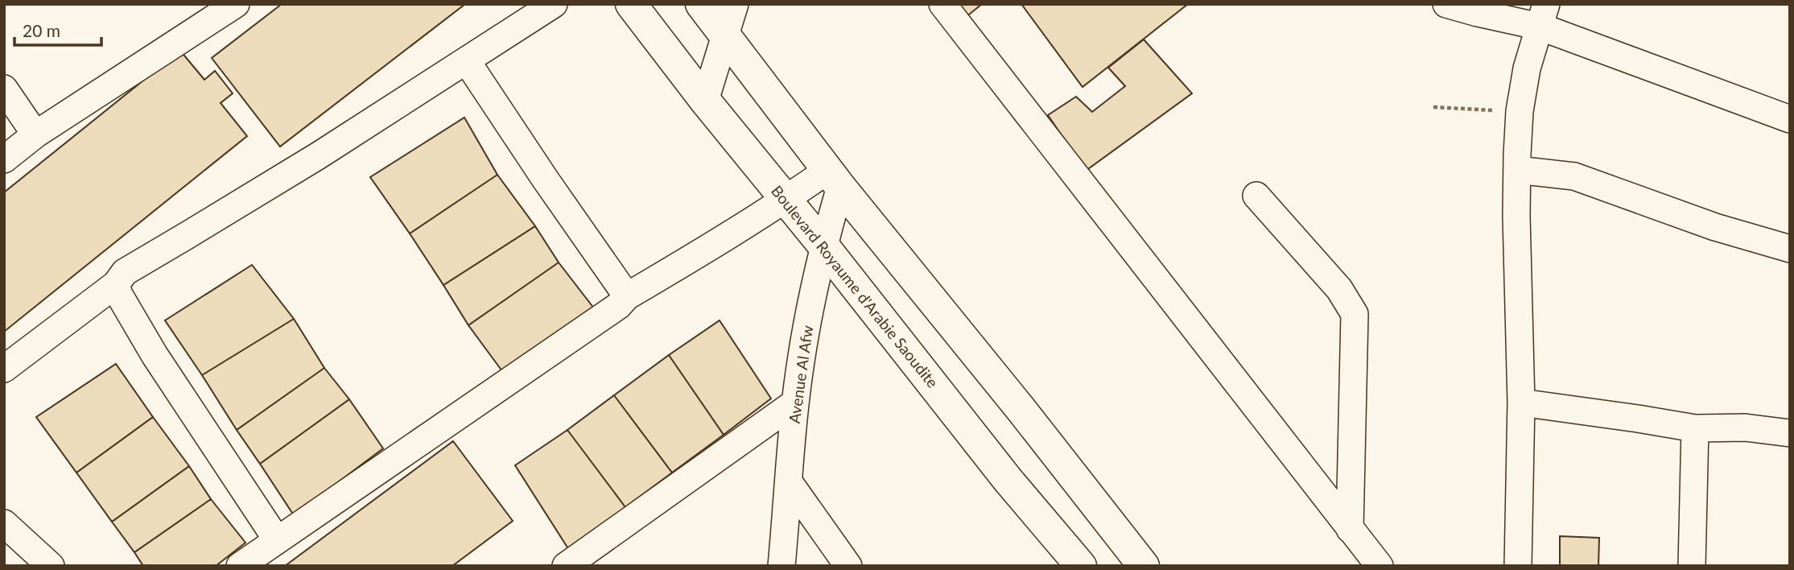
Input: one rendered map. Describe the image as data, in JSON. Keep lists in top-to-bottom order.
{
  "streets": {
    "main road": ["Boulevard Royaume d'Arabie Saoudite"],
    "street": ["Avenue Al Afw"]
  },
  "crossings": [
    ["Boulevard Royaume d'Arabie Saoudite", "Avenue Al Afw"]
  ],
  "scale_bar": "20 m"
}
